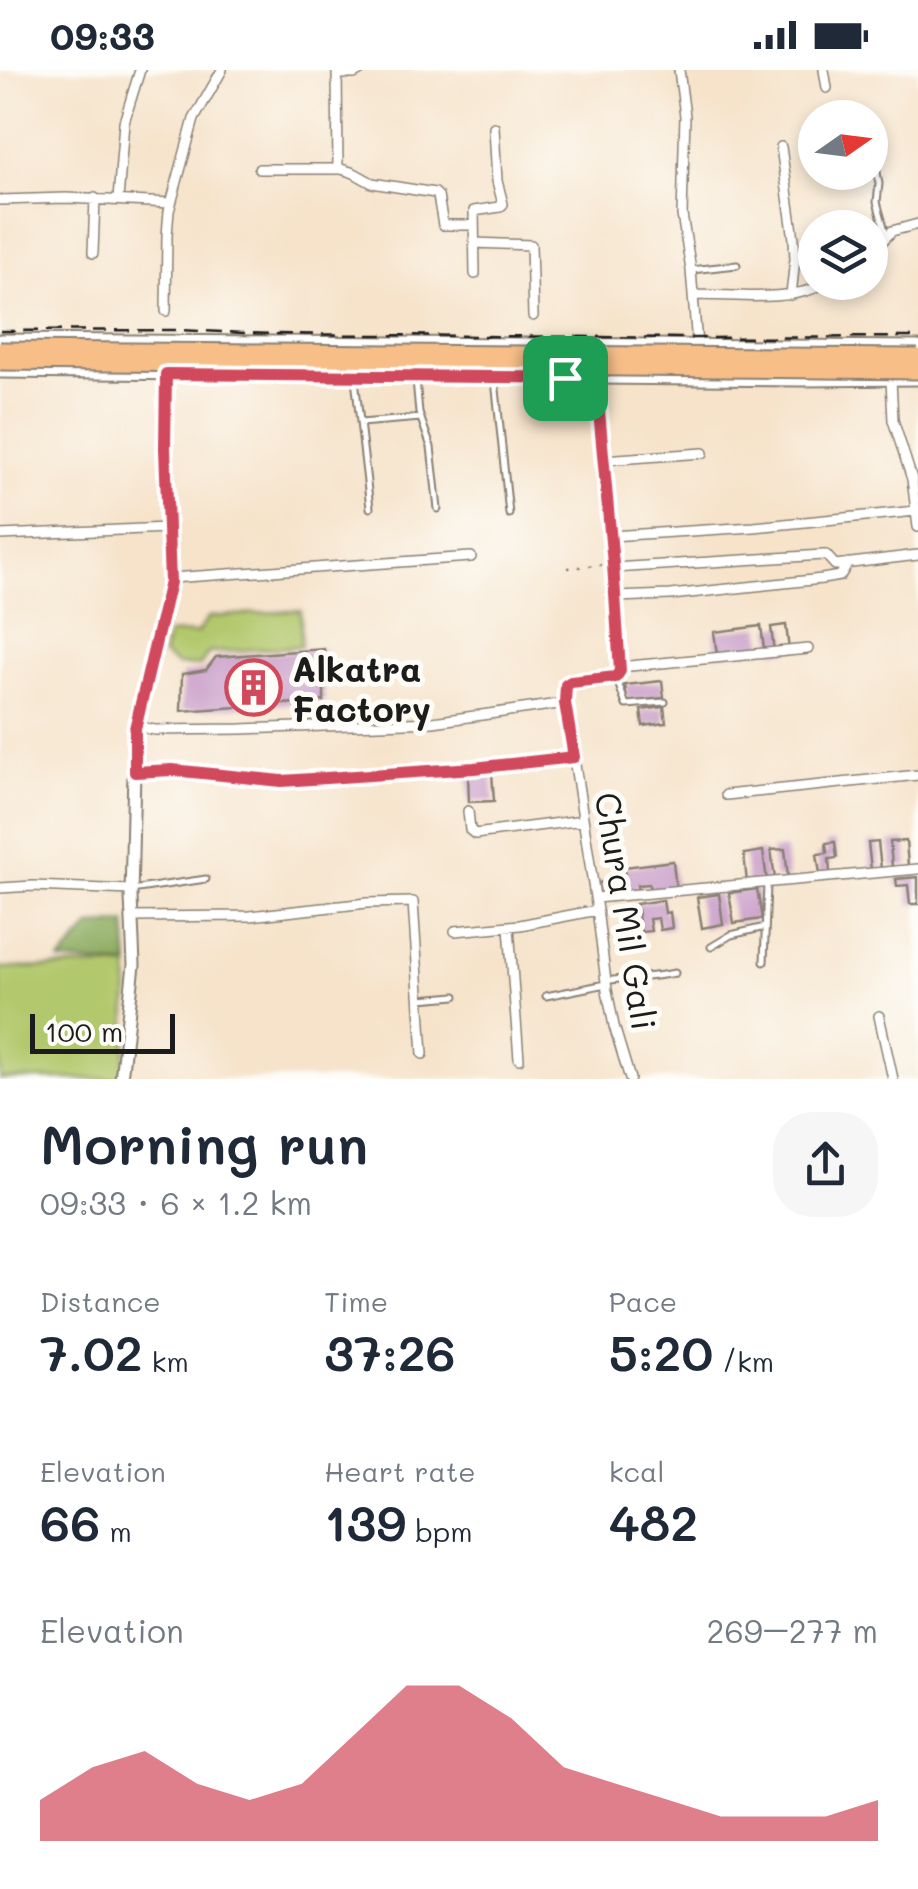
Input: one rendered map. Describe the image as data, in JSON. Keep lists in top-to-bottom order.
{
  "streets": {
    "street": ["Chura Mil Gali"]
  },
  "places": {
    "building": ["Alkatra Factory"]
  },
  "scale_bar": "100 m",
  "north": "right",
  "page": {
    "status": "09:33",
    "scale": "100 m",
    "heading": ["Morning run", "09:33 · 6 × 1.2 km"],
    "stats": [
      ["Distance", "7.02 km"],
      ["Time", "37:26"],
      ["Pace", "5:20 /km"],
      ["Elevation", "66 m"],
      ["Heart rate", "139 bpm"],
      ["kcal", "482"]
    ],
    "chart": ["Elevation", "269–277 m"]
  }
}
